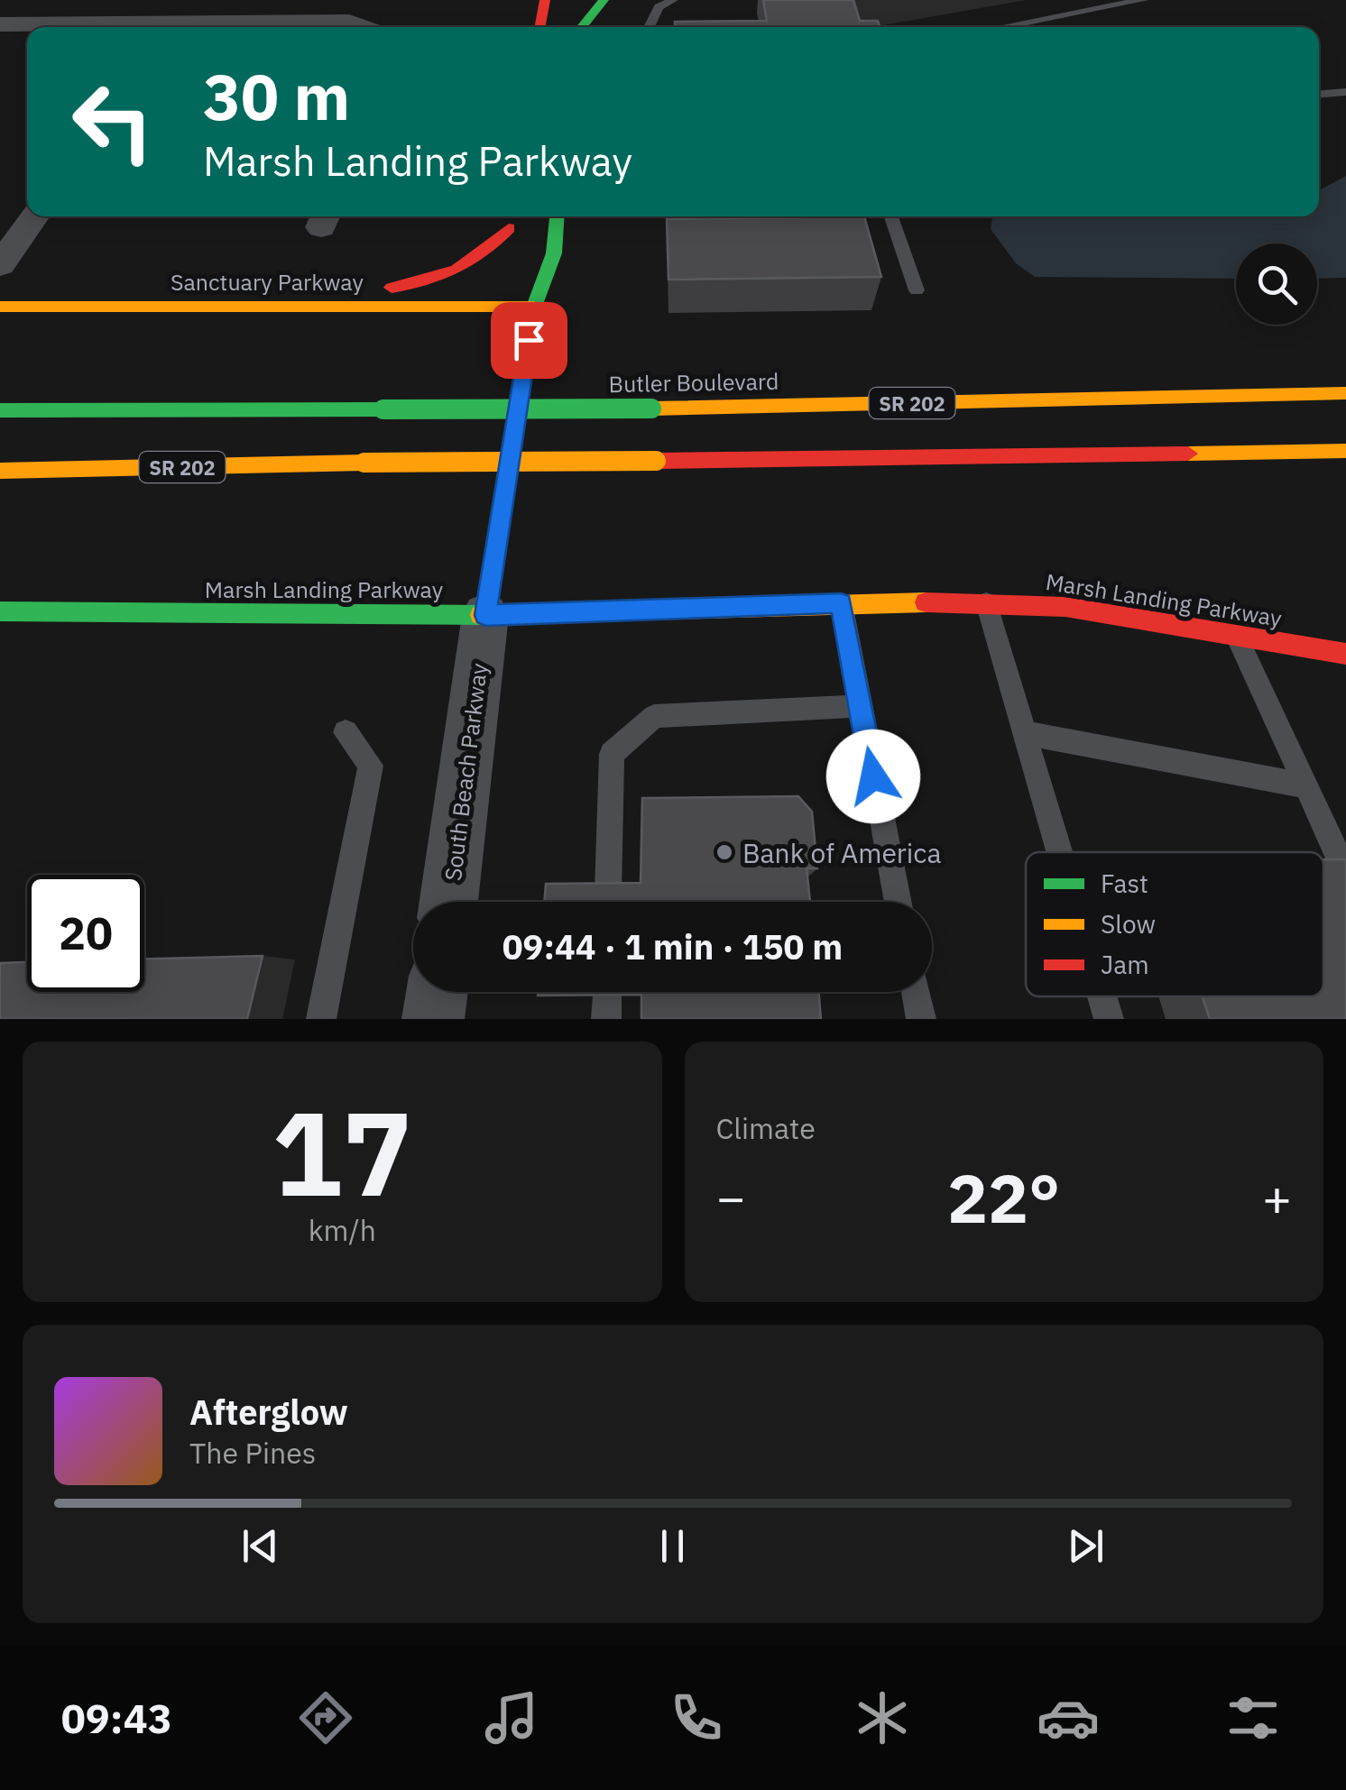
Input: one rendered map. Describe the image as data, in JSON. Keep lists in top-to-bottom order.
{
  "streets": {
    "main road": [
      "Sanctuary Parkway",
      "Butler Boulevard",
      "SR 202",
      "Marsh Landing Parkway",
      "South Beach Parkway"
    ]
  },
  "crossings": [
    ["Sanctuary Parkway", "South Beach Parkway"],
    ["Marsh Landing Parkway", "South Beach Parkway"]
  ],
  "places": ["Bank of America"],
  "legend": ["Fast", "Slow", "Jam"],
  "page": {
    "turn": ["30 m", "Marsh Landing Parkway"],
    "limit": "20",
    "trip": "09:44 · 1 min · 150 m",
    "tile": [
      ["17", "km/h"],
      "Climate"
    ],
    "heat": ["−", "22°", "+"],
    "song": ["Afterglow", "The Pines"],
    "tabs": "09:43"
  }
}
